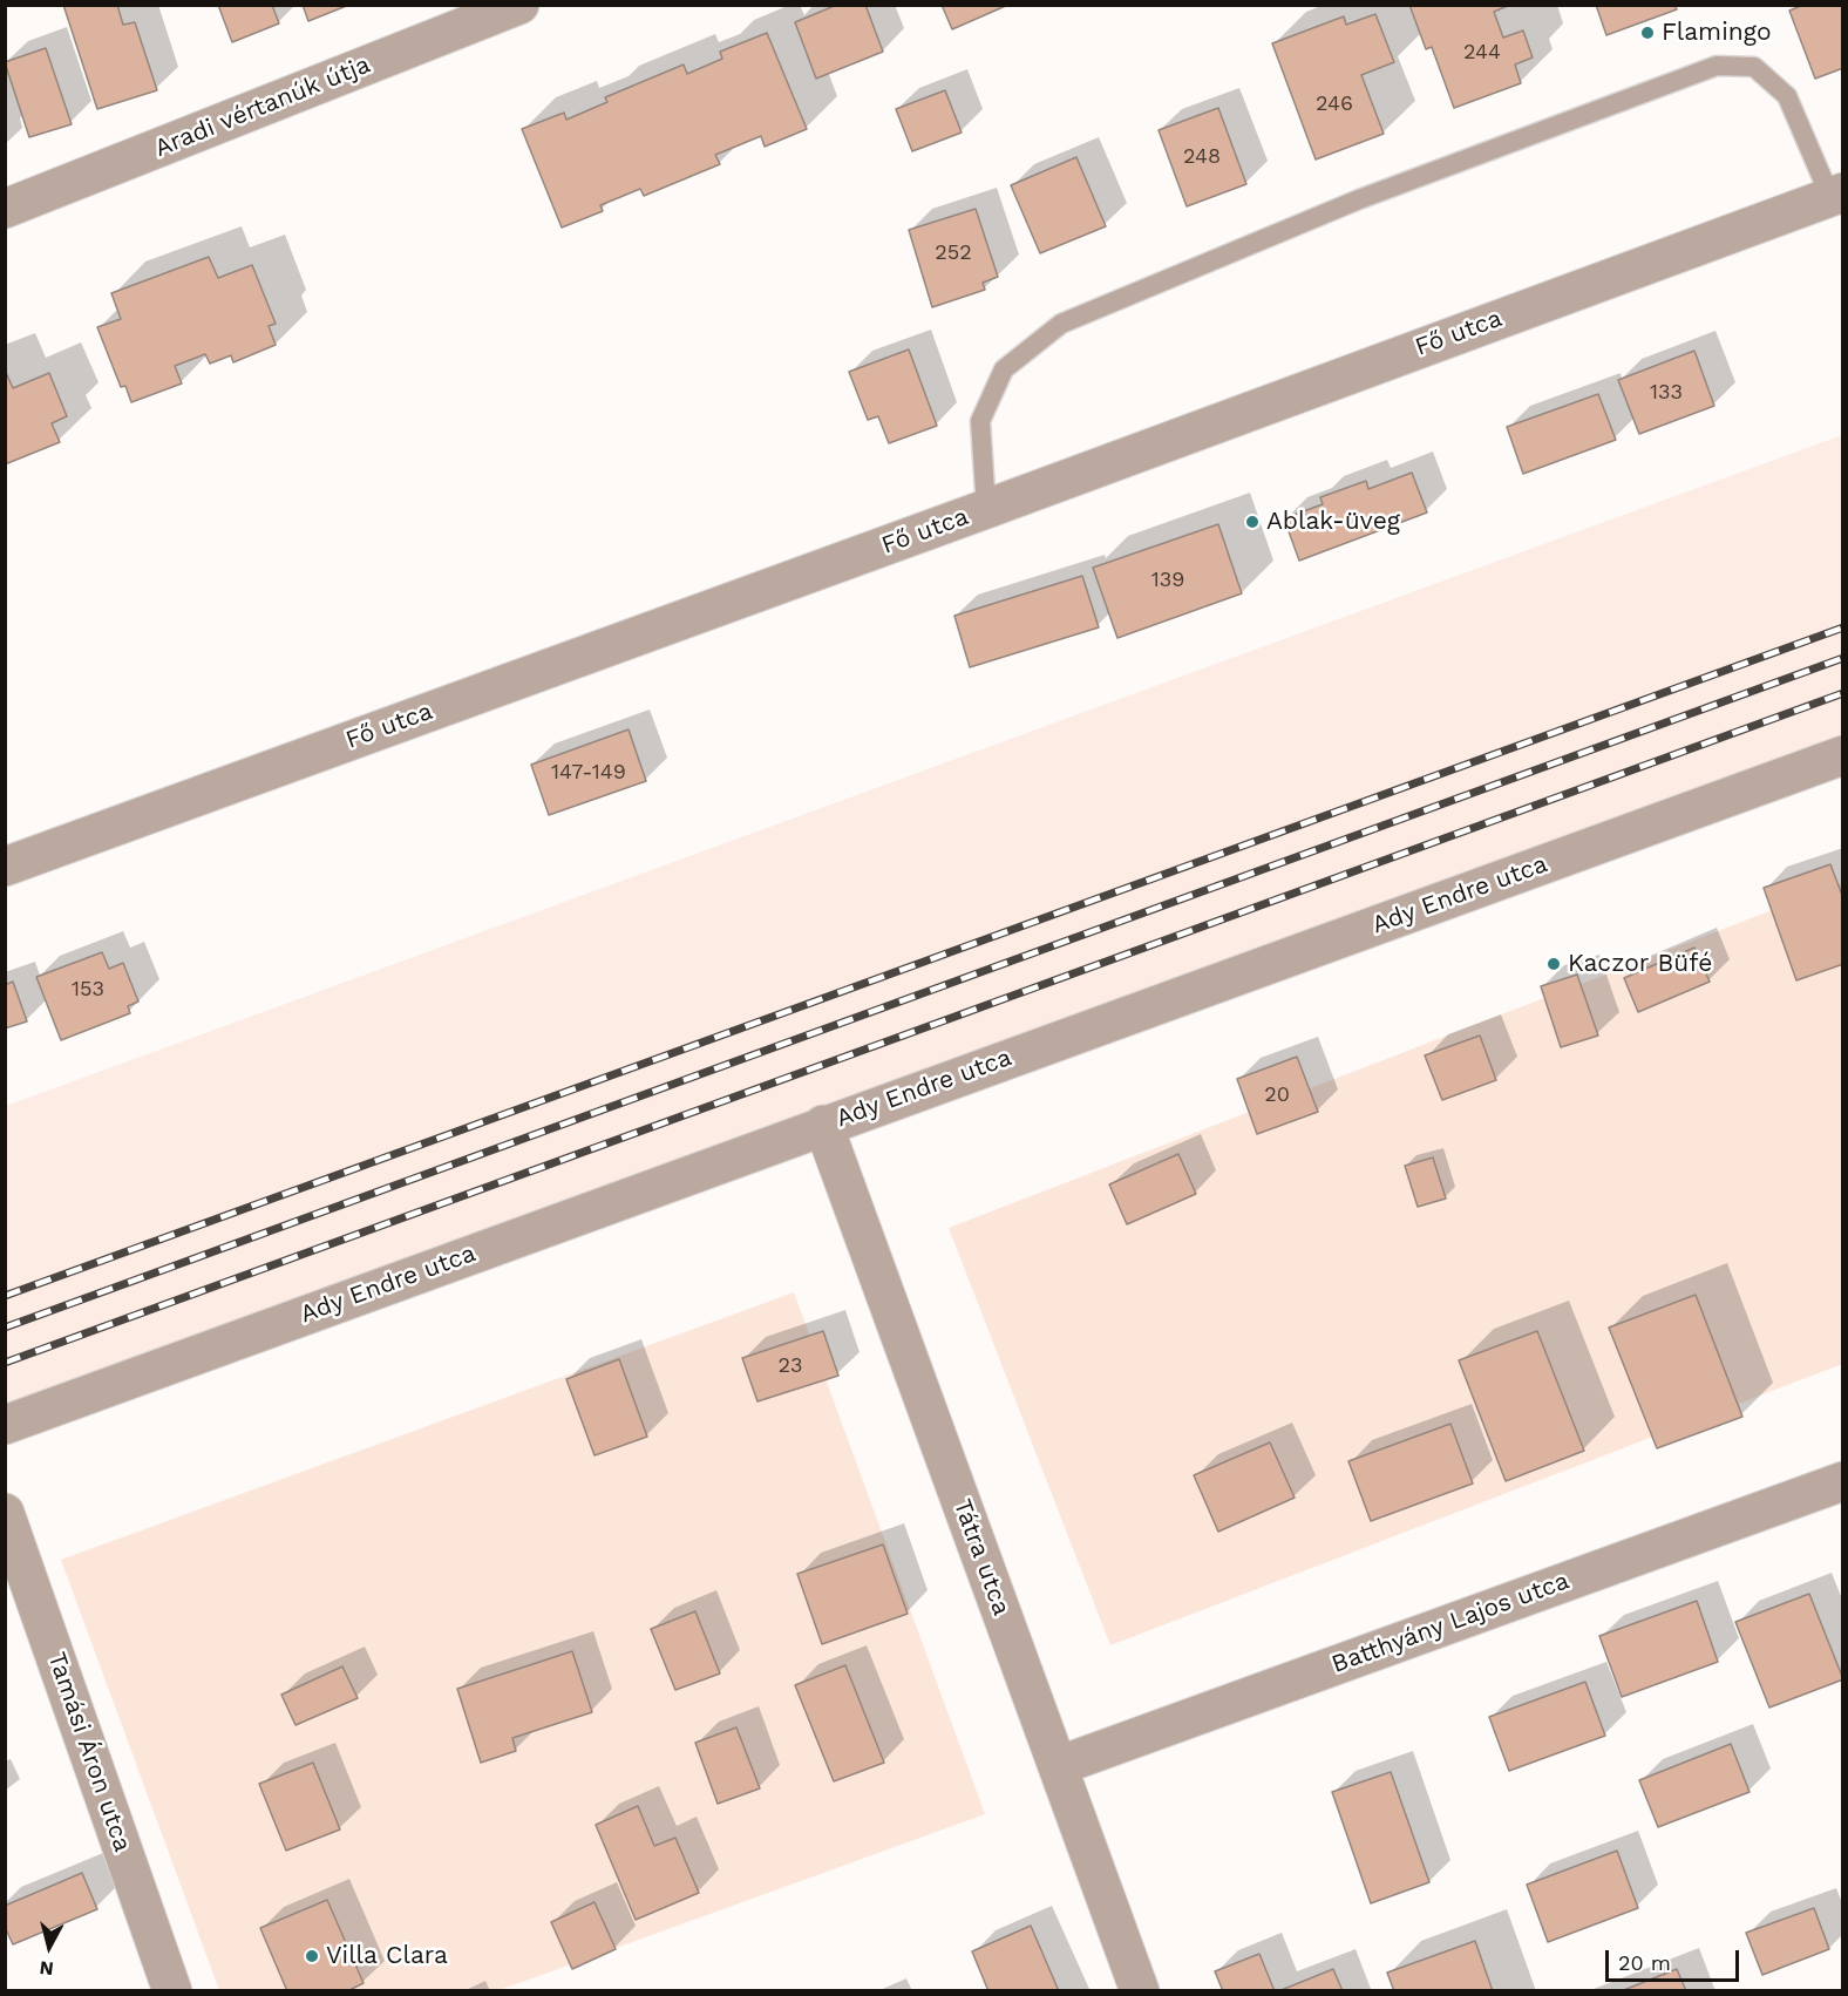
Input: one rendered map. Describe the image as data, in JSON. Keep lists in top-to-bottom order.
{
  "streets": {
    "street": [
      "Aradi vértanúk útja",
      "Fő utca",
      "Ady Endre utca",
      "Tátra utca",
      "Batthyány Lajos utca",
      "Tamási Áron utca"
    ]
  },
  "crossings": [
    ["Ady Endre utca", "Tátra utca"],
    ["Tátra utca", "Batthyány Lajos utca"]
  ],
  "places": [
    "Flamingo",
    "Ablak-üveg",
    "Kaczor Büfé",
    "Villa Clara"
  ],
  "house_numbers": [
    "244",
    "246",
    "248",
    "252",
    "133",
    "139",
    "147-149",
    "153",
    "20",
    "23"
  ],
  "scale_bar": "20 m",
  "north": "bottom"
}
